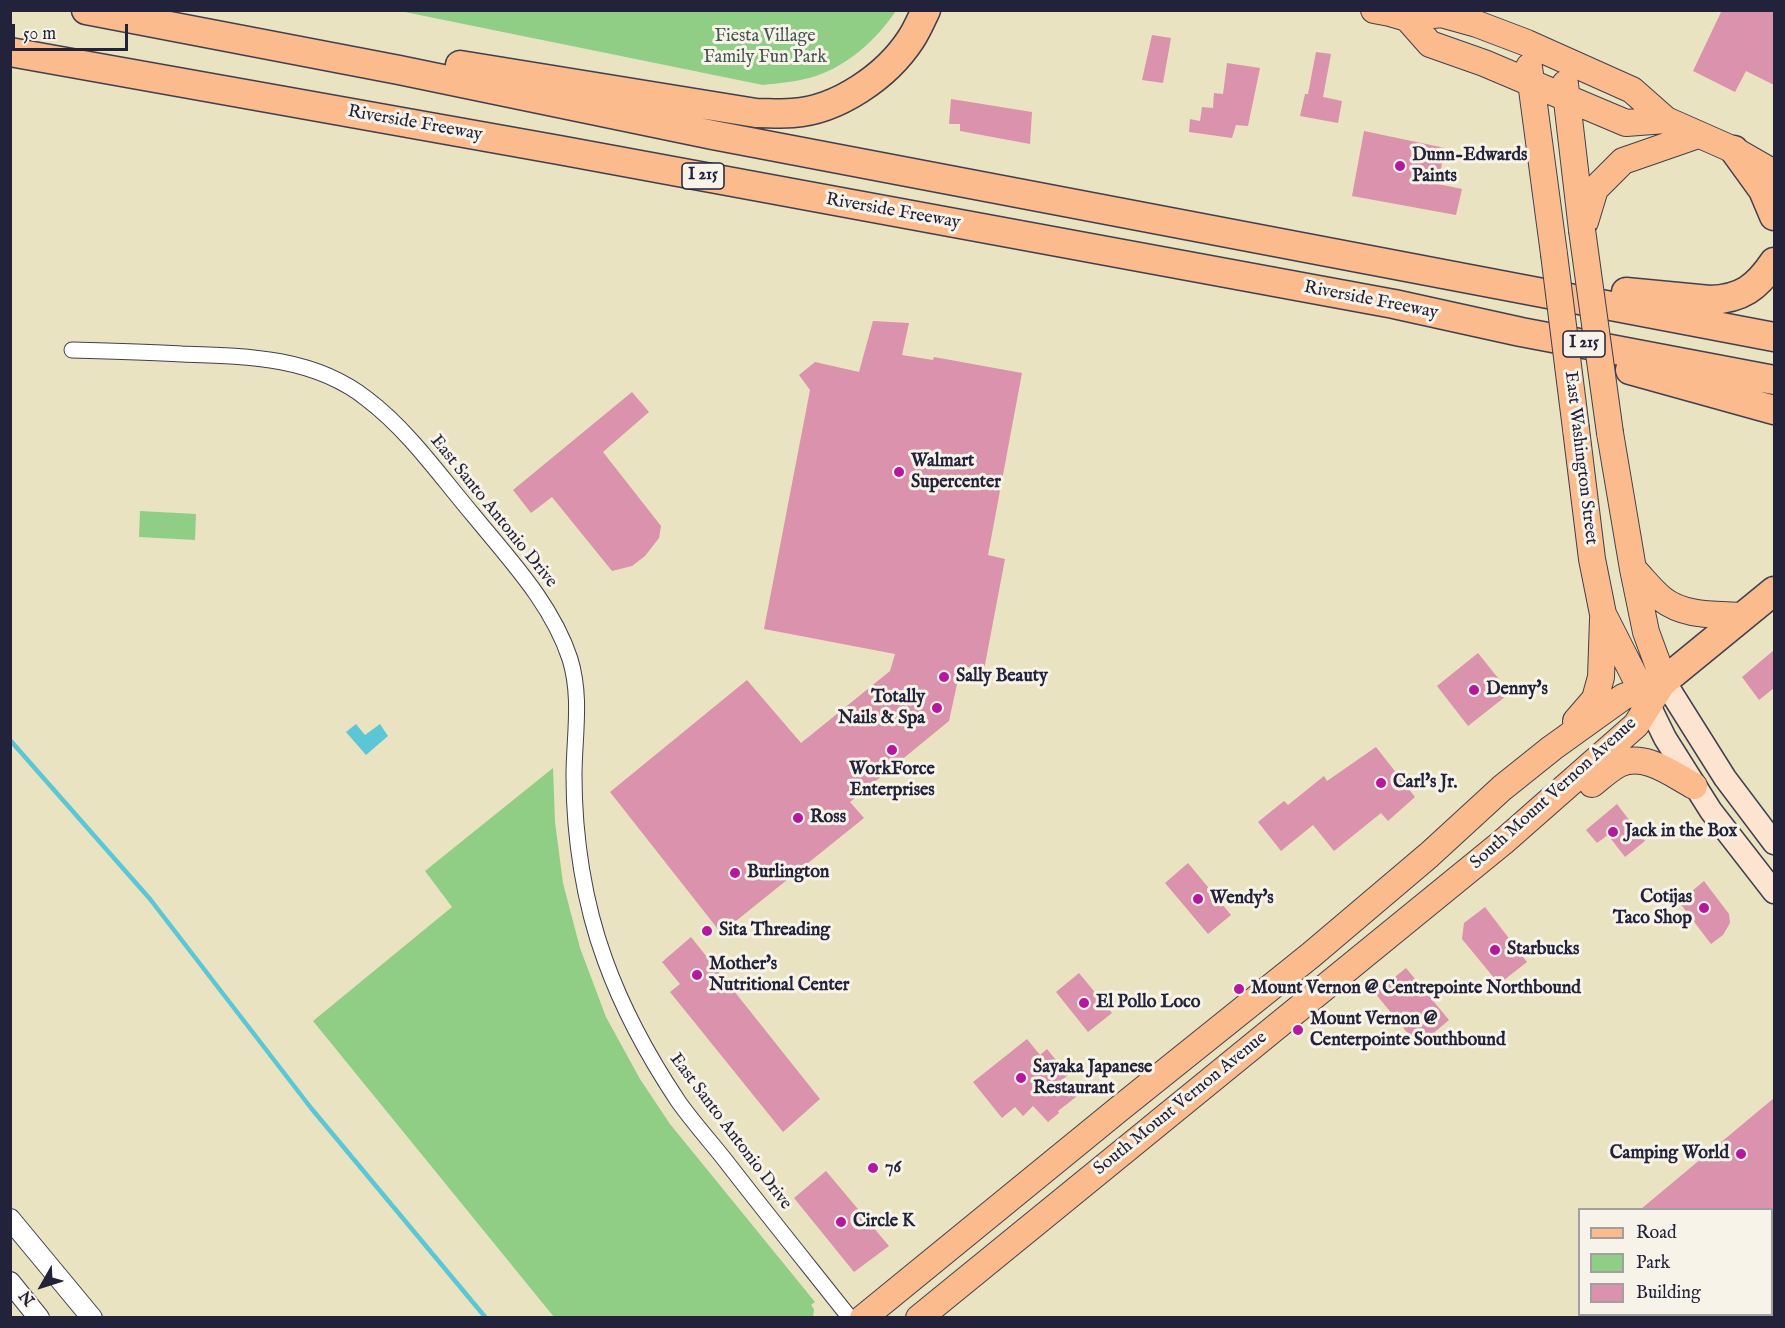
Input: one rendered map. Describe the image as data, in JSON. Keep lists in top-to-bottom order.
{
  "streets": {
    "highway": ["Riverside Freeway", "I 215"],
    "main road": ["East Washington Street", "South Mount Vernon Avenue"],
    "street": ["East Santo Antonio Drive"]
  },
  "crossings": [
    ["East Washington Street", "South Mount Vernon Avenue"]
  ],
  "parks": ["Fiesta Village Family Fun Park"],
  "places": [
    "Dunn-Edwards Paints",
    "Walmart Supercenter",
    "Sally Beauty",
    "Denny's",
    "Totally Nails & Spa",
    "WorkForce Enterprises",
    "Carl's Jr.",
    "Ross",
    "Jack in the Box",
    "Burlington",
    "Wendy's",
    "Cotijas Taco Shop",
    "Sita Threading",
    "Starbucks",
    "Mother's Nutritional Center",
    "Mount Vernon @ Centrepointe Northbound",
    "El Pollo Loco",
    "Mount Vernon @ Centerpointe Southbound",
    "Sayaka Japanese Restaurant",
    "Camping World",
    "76",
    "Circle K"
  ],
  "legend": ["Road", "Park", "Building"],
  "scale_bar": "50 m",
  "north": "bottom left"
}
